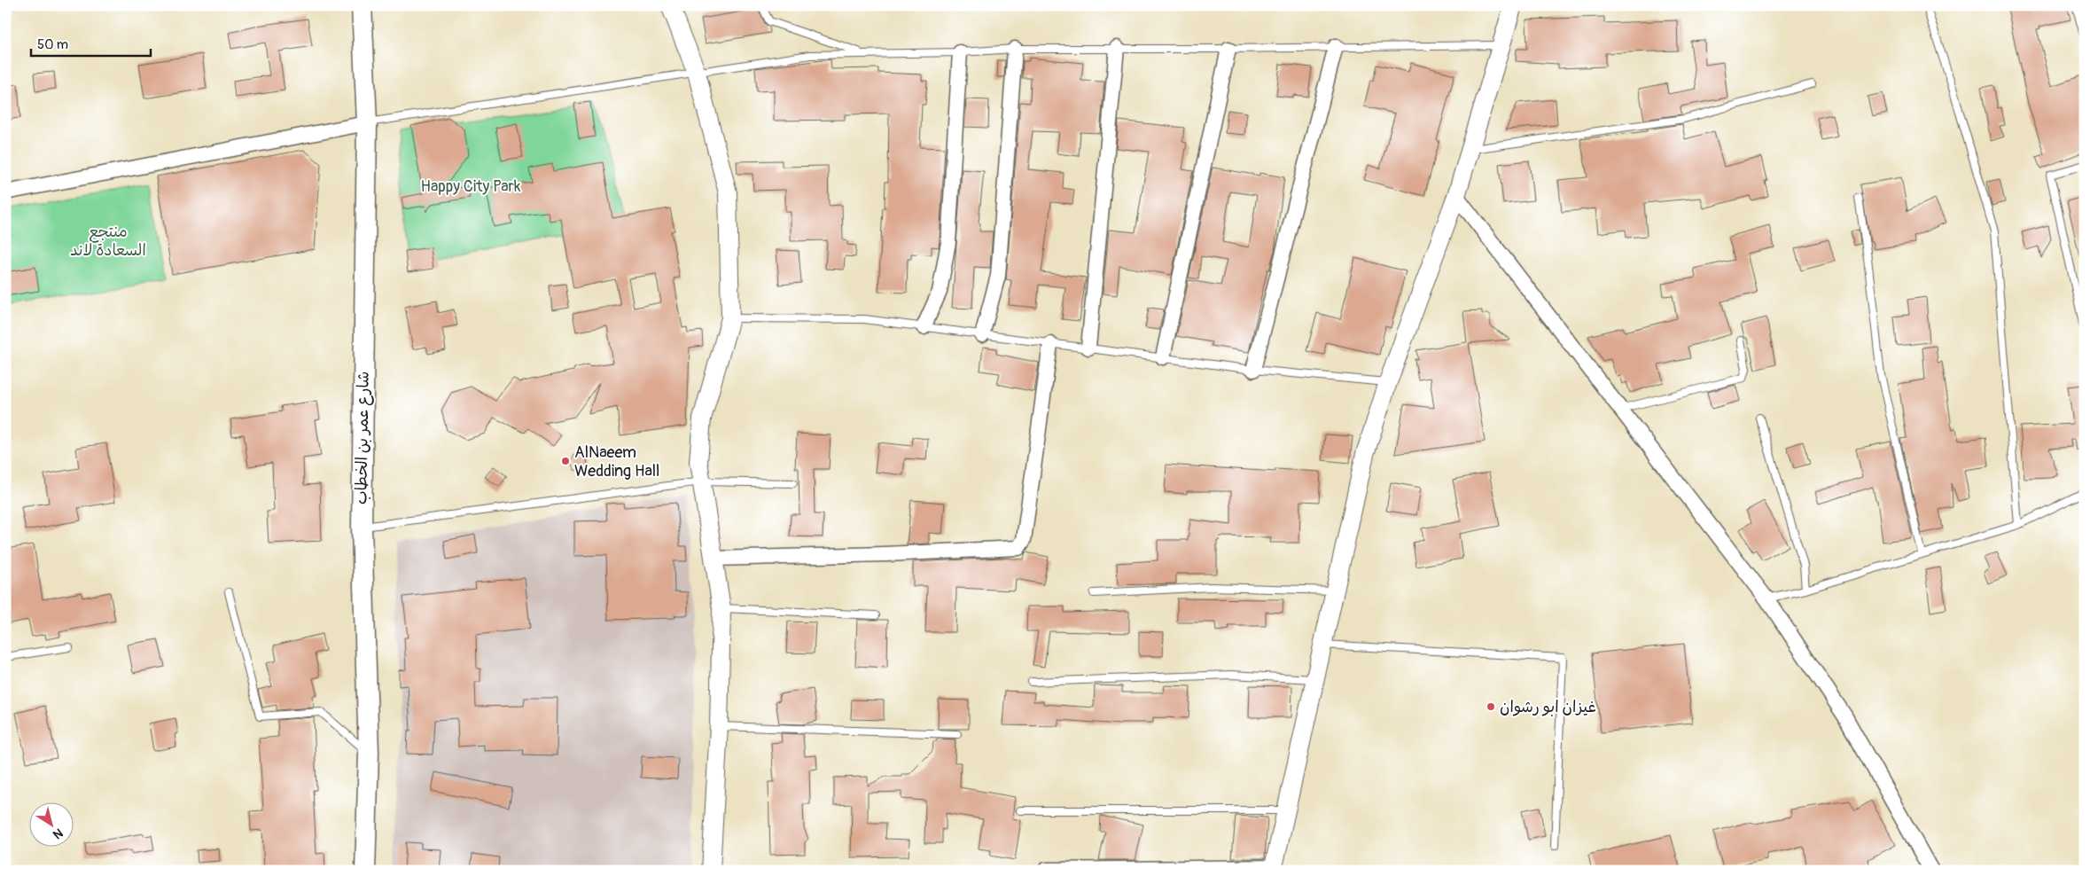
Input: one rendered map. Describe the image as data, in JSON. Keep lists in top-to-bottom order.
{
  "streets": {
    "main road": ["شارع عمر بن الخطاب"]
  },
  "parks": ["Happy City Park", "منتجع السعادة لاند"],
  "places": ["AlNaeem Wedding Hall", "غيزان ابو رشوان"],
  "scale_bar": "50 m",
  "north": "bottom right"
}
